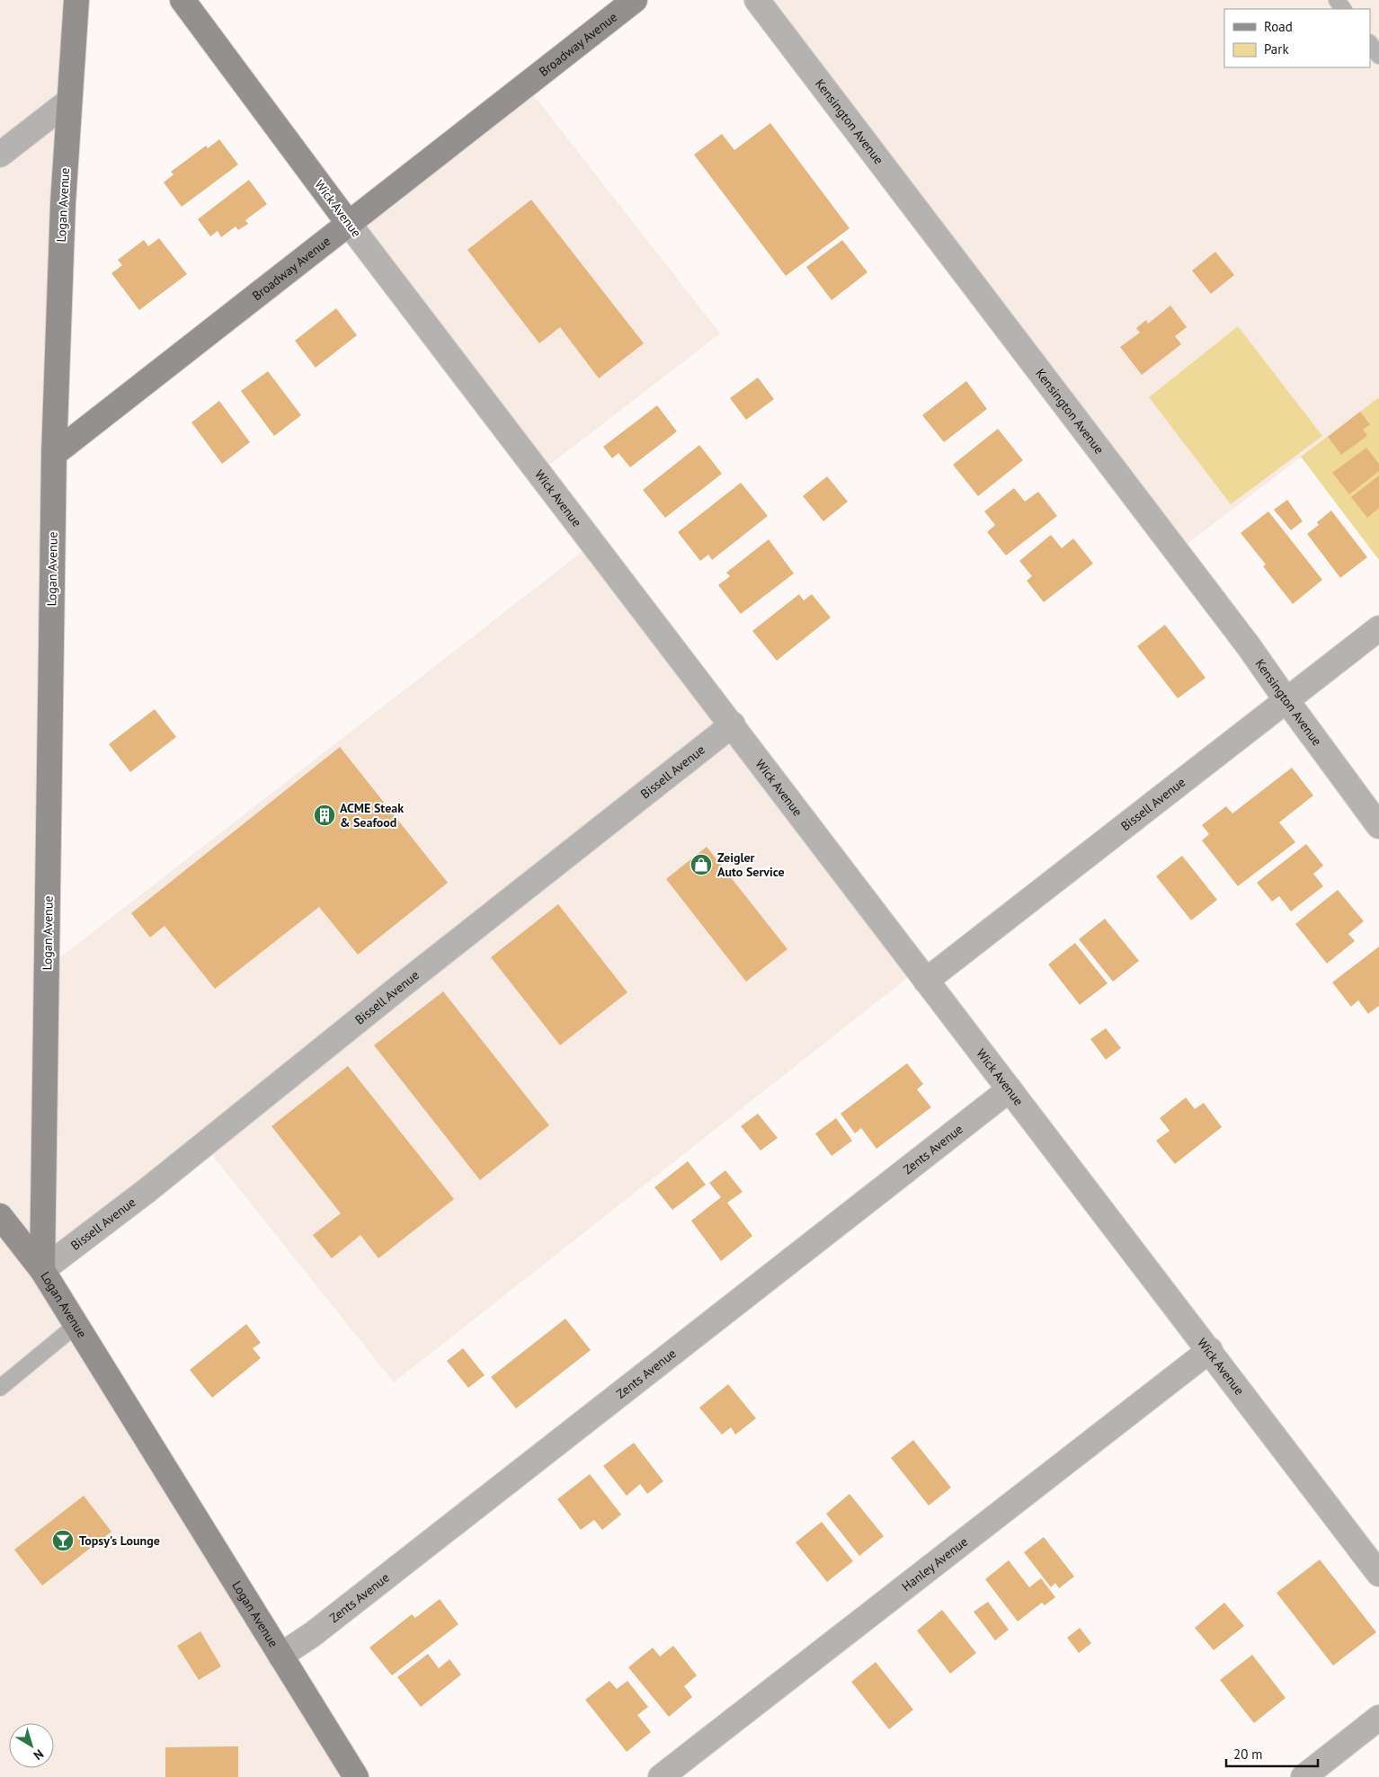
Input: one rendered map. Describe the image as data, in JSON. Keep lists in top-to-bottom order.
{
  "streets": {
    "street": [
      "Broadway Avenue",
      "Kensington Avenue",
      "Logan Avenue",
      "Wick Avenue",
      "Bissell Avenue",
      "Zents Avenue",
      "Hanley Avenue"
    ]
  },
  "crossings": [
    ["Broadway Avenue", "Logan Avenue"],
    ["Broadway Avenue", "Wick Avenue"],
    ["Kensington Avenue", "Bissell Avenue"],
    ["Logan Avenue", "Bissell Avenue"],
    ["Logan Avenue", "Zents Avenue"],
    ["Wick Avenue", "Bissell Avenue"],
    ["Wick Avenue", "Zents Avenue"],
    ["Wick Avenue", "Hanley Avenue"]
  ],
  "places": {
    "building": ["ACME Steak & Seafood"],
    "shop": ["Zeigler Auto Service"],
    "bar": ["Topsy's Lounge"]
  },
  "legend": ["Road", "Park"],
  "scale_bar": "20 m",
  "north": "bottom right"
}
